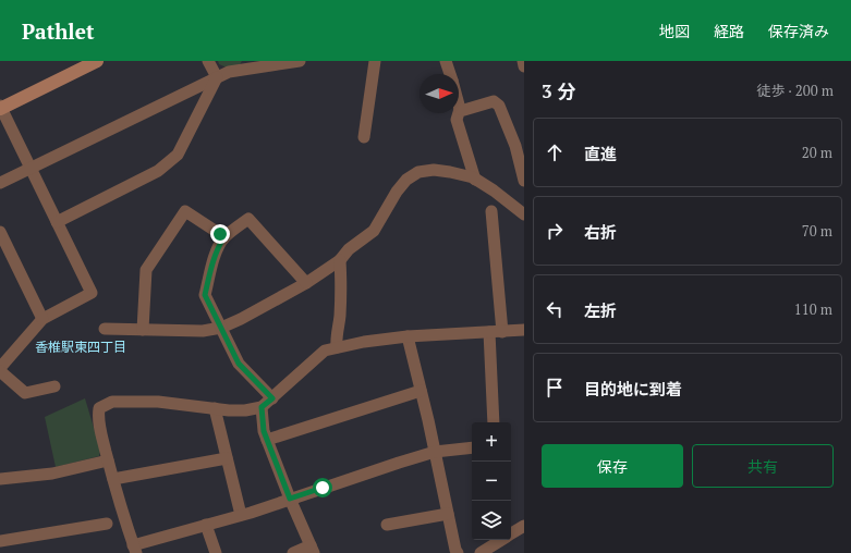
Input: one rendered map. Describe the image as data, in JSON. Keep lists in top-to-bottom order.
{
  "districts": ["香椎駅東四丁目"],
  "north": "right",
  "page": {
    "header": "Pathlet",
    "nav": ["地図", "経路", "保存済み"],
    "heading": ["3 分", "徒歩 · 200 m"],
    "list": [
      ["直進", "20 m"],
      ["右折", "70 m"],
      ["左折", "110 m"],
      "目的地に到着"
    ],
    "map_buttons": ["+", "−"],
    "buttons": ["保存", "共有"]
  }
}
